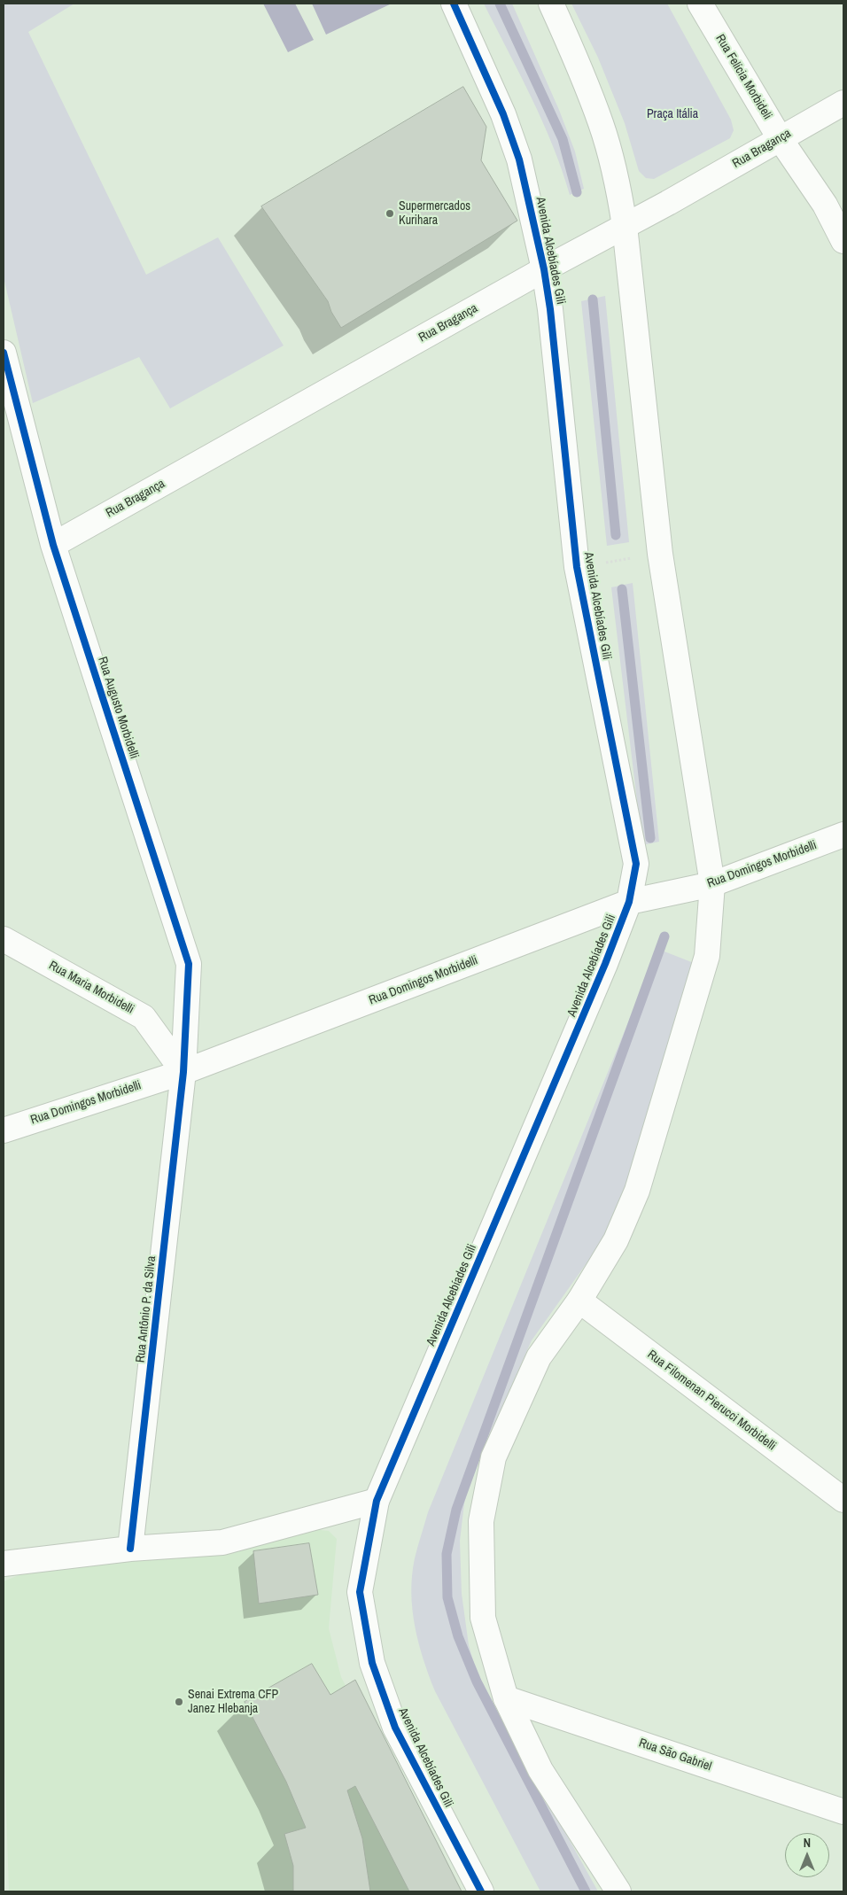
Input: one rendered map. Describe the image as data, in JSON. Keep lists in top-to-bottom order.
{
  "streets": {
    "street": [
      "Rua Felícia Morbideli",
      "Rua Bragança",
      "Avenida Alcebíades Gili",
      "Rua Augusto Morbidelli",
      "Rua Domingos Morbidelli",
      "Rua Maria Morbidelli",
      "Rua Antônio P. da Silva",
      "Rua Filomenan Pierucci Morbidelli",
      "Rua São Gabriel"
    ]
  },
  "crossings": [
    ["Rua Felícia Morbideli", "Rua Bragança"],
    ["Rua Bragança", "Avenida Alcebíades Gili"],
    ["Rua Bragança", "Rua Augusto Morbidelli"],
    ["Avenida Alcebíades Gili", "Rua Domingos Morbidelli"],
    ["Rua Augusto Morbidelli", "Rua Domingos Morbidelli"],
    ["Rua Augusto Morbidelli", "Rua Maria Morbidelli"],
    ["Rua Augusto Morbidelli", "Rua Antônio P. da Silva"],
    ["Rua Domingos Morbidelli", "Rua Maria Morbidelli"],
    ["Rua Domingos Morbidelli", "Rua Antônio P. da Silva"],
    ["Rua Maria Morbidelli", "Rua Antônio P. da Silva"]
  ],
  "parks": ["Praça Itália"],
  "places": ["Supermercados Kurihara", "Senai Extrema CFP Janez Hlebanja"],
  "north": "top"
}
